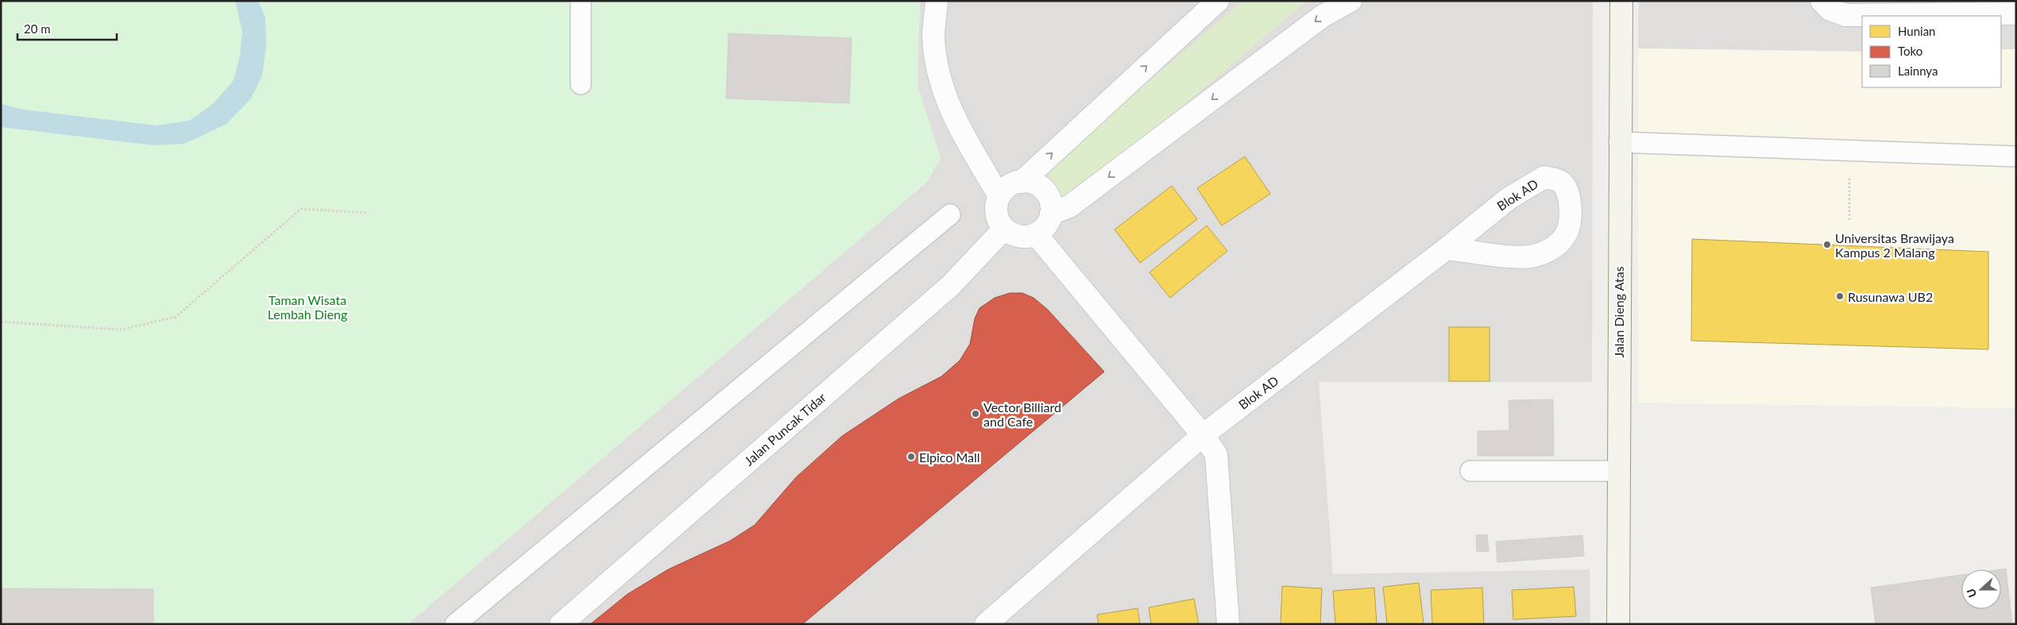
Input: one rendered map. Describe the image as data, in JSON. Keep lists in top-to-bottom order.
{
  "streets": {
    "street": ["Blok AD", "Jalan Dieng Atas", "Jalan Puncak Tidar"]
  },
  "parks": ["Taman Wisata Lembah Dieng"],
  "places": [
    "Universitas Brawijaya Kampus 2 Malang",
    "Rusunawa UB2",
    "Vector Billiard and Cafe",
    "Elpico Mall"
  ],
  "legend": ["Hunian", "Toko", "Lainnya"],
  "scale_bar": "20 m",
  "north": "left"
}
